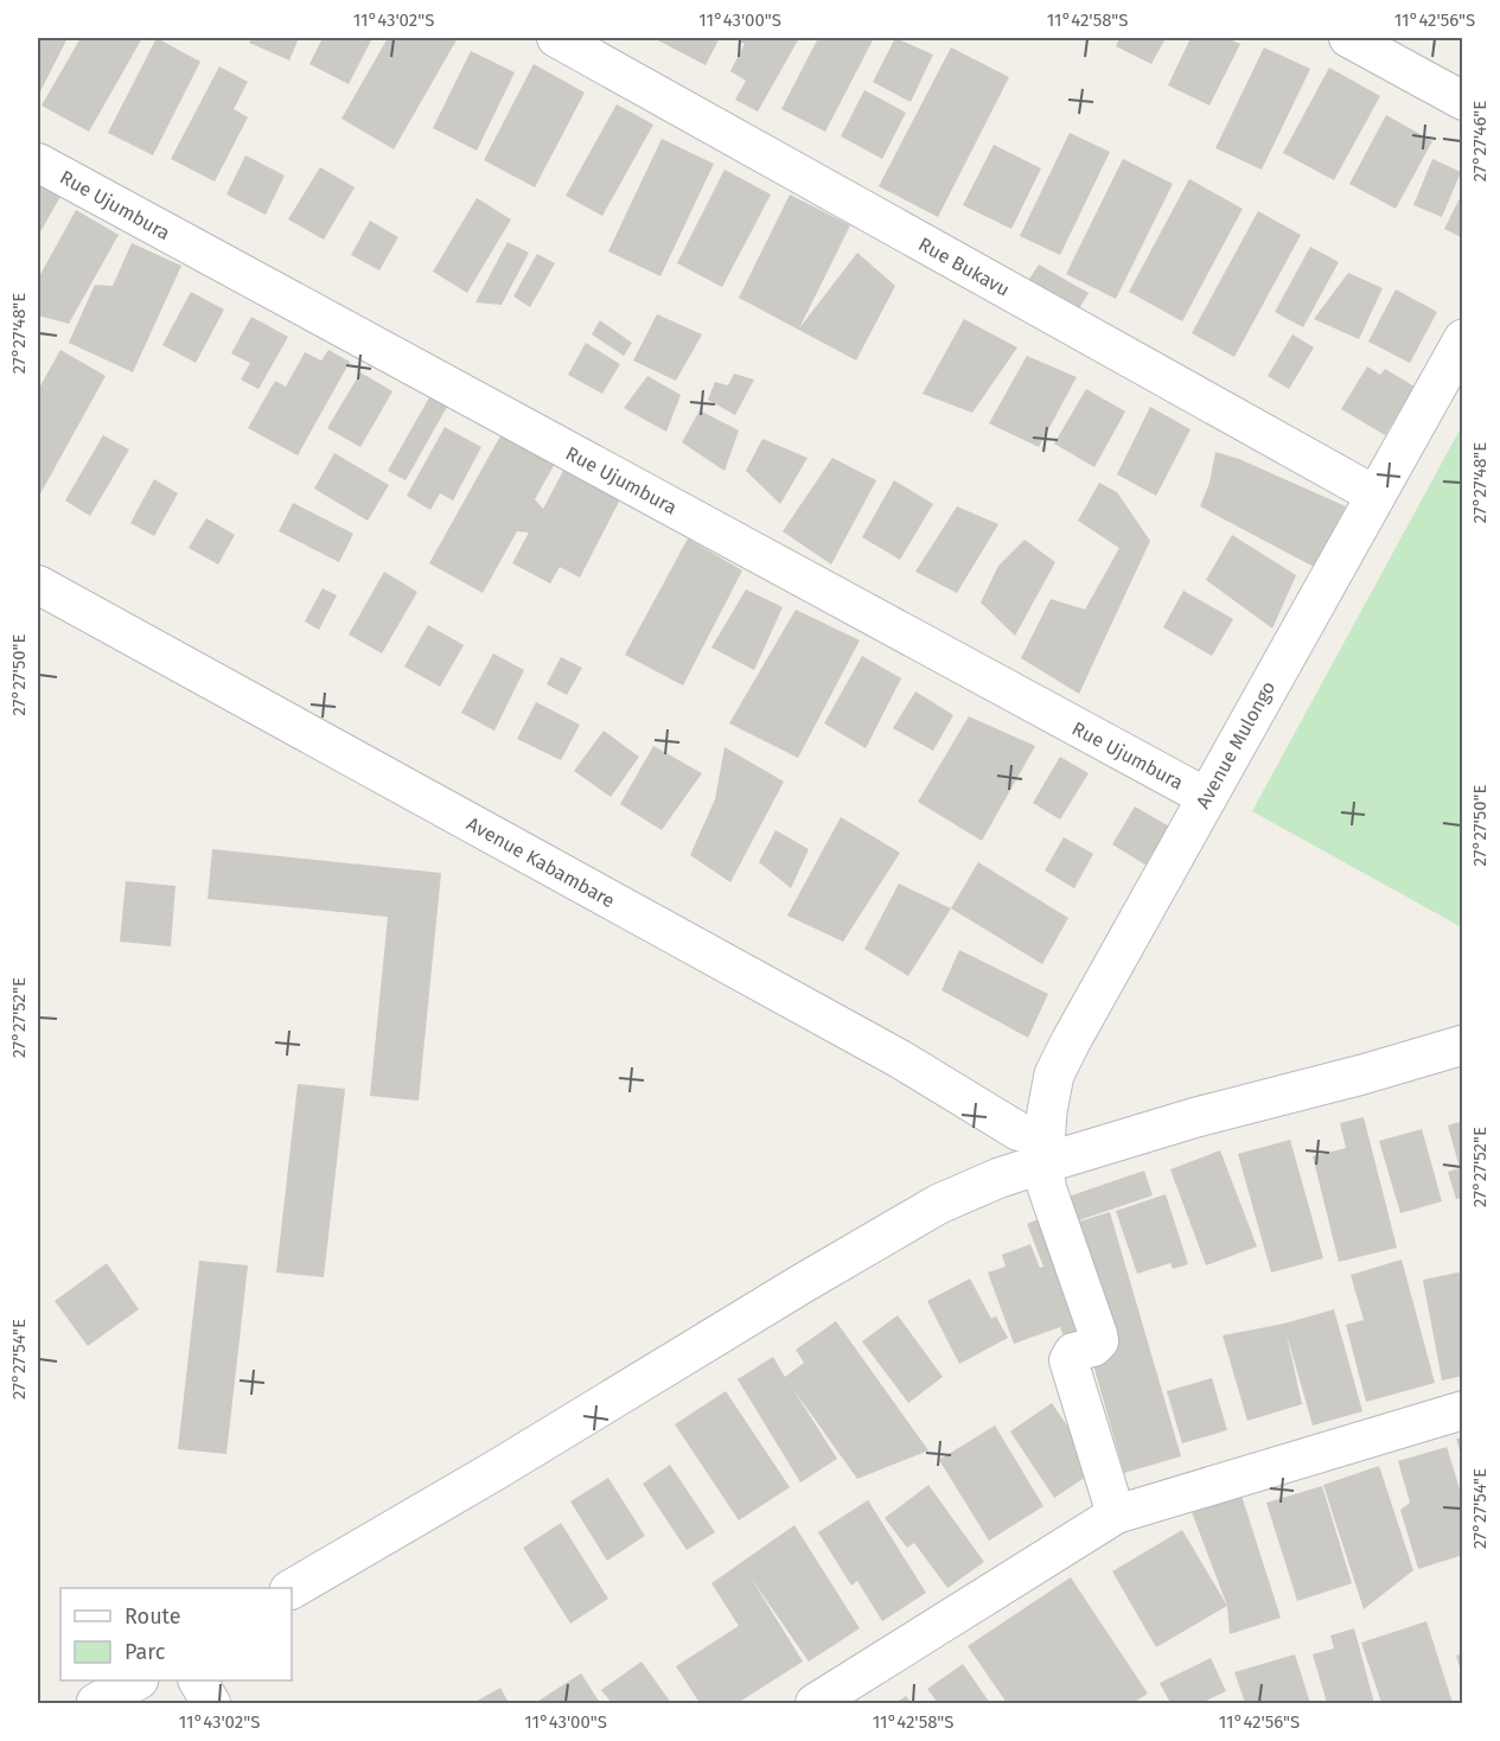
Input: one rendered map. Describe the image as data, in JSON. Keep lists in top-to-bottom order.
{
  "streets": {
    "street": [
      "Rue Ujumbura",
      "Rue Bukavu",
      "Avenue Mulongo",
      "Avenue Kabambare"
    ]
  },
  "crossings": [
    ["Rue Ujumbura", "Avenue Mulongo"],
    ["Rue Bukavu", "Avenue Mulongo"],
    ["Avenue Mulongo", "Avenue Kabambare"]
  ],
  "legend": ["Route", "Parc"],
  "coordinates": [
    "11°43'02\"S",
    "11°43'00\"S",
    "11°42'58\"S",
    "11°42'56\"S",
    "27°27'46\"E",
    "27°27'48\"E",
    "27°27'50\"E",
    "27°27'52\"E",
    "27°27'54\"E"
  ]
}
